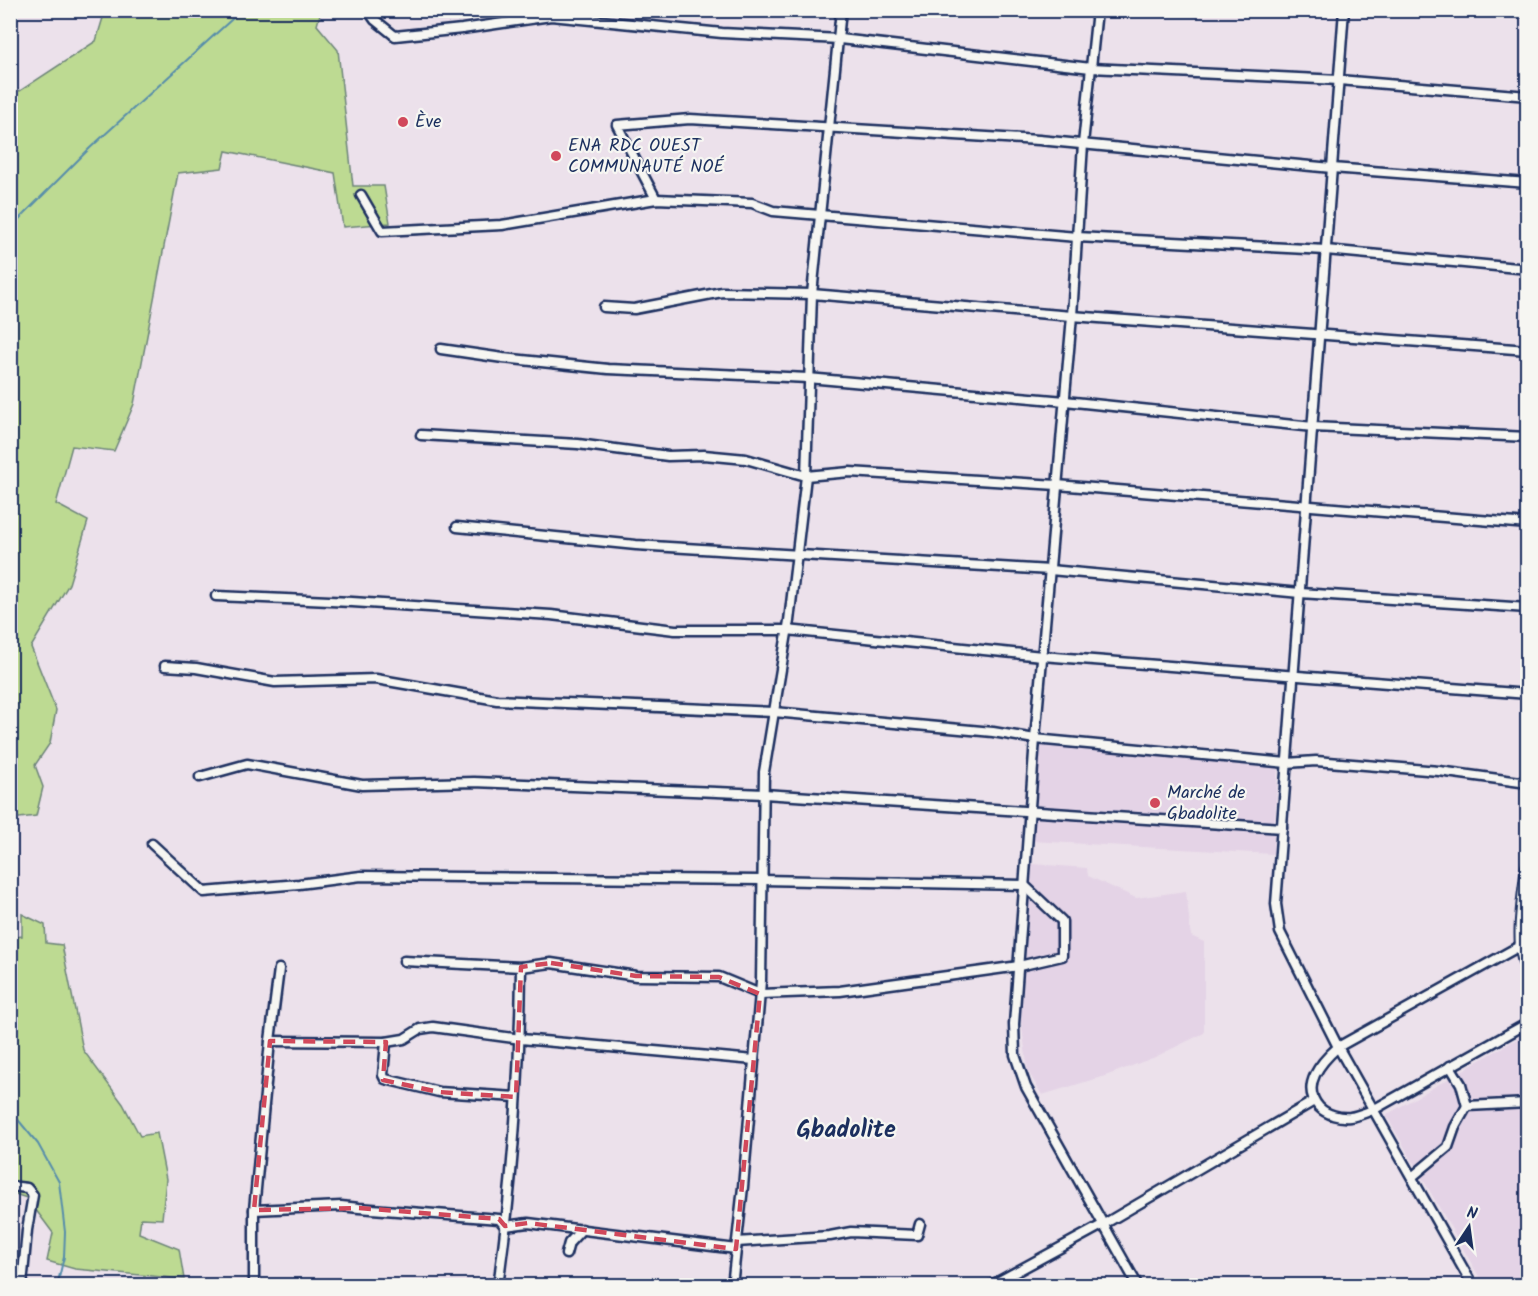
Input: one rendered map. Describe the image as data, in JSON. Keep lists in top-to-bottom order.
{
  "districts": ["Gbadolite"],
  "places": ["Ève", "ENA RDC OUEST COMMUNAUTÉ NOÉ", "Marché de Gbadolite"],
  "north": "top"
}
